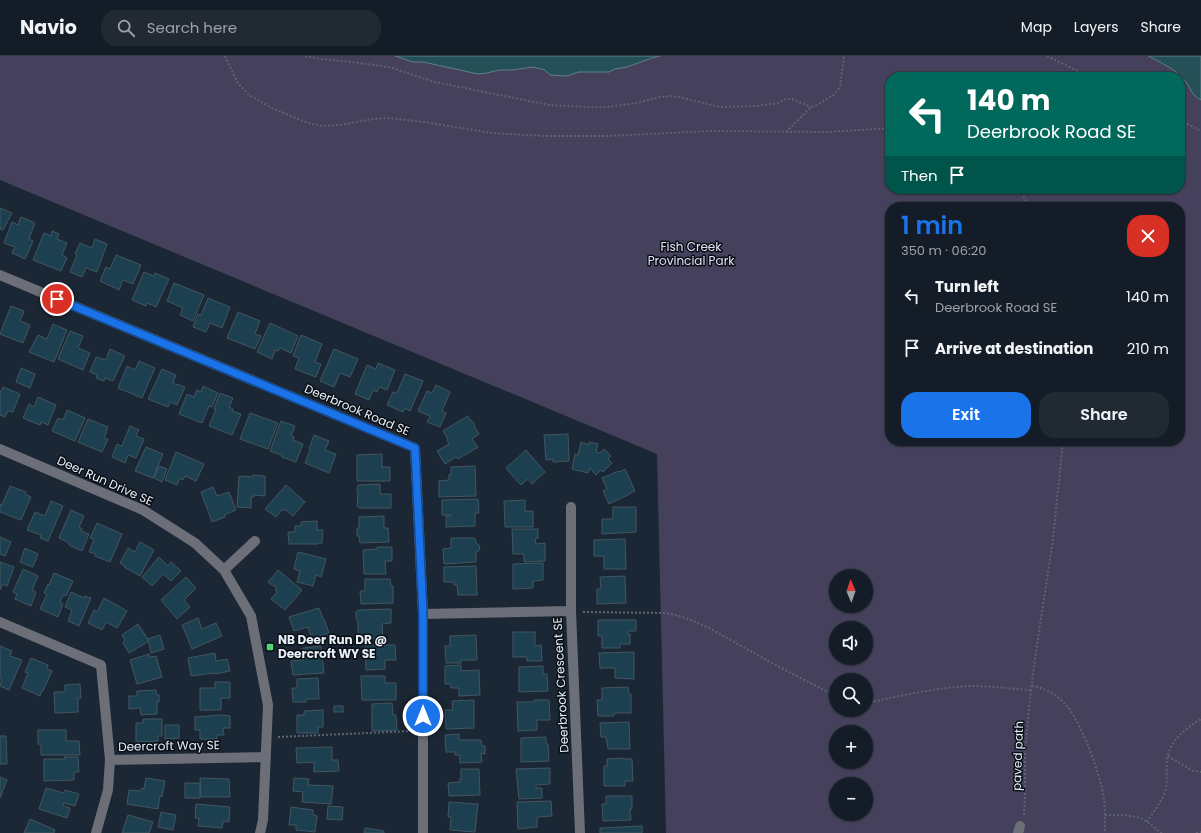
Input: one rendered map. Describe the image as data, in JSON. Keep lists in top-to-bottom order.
{
  "streets": {
    "street": [
      "Deerbrook Road SE",
      "Deer Run Drive SE",
      "Deerbrook Crescent SE",
      "Deercroft Way SE"
    ],
    "path": ["paved path"]
  },
  "crossings": [
    ["Deerbrook Road SE", "Deerbrook Crescent SE"],
    ["Deer Run Drive SE", "Deercroft Way SE"]
  ],
  "parks": ["Fish Creek Provincial Park"],
  "places": {
    "transit": ["NB Deer Run DR @ Deercroft WY SE"]
  },
  "north": "top",
  "page": {
    "header": "Navio",
    "search": "Search here",
    "nav": ["Map", "Layers", "Share"],
    "turn": ["140 m", "Deerbrook Road SE"],
    "then": "Then",
    "heading": ["1 min", "350 m · 06:20"],
    "list": [
      {
        "name": "Turn left",
        "note": "Deerbrook Road SE",
        "value": "140 m"
      },
      {
        "name": "Arrive at destination",
        "value": "210 m"
      }
    ],
    "buttons": ["Exit", "Share"],
    "map_buttons": ["+", "−"]
  }
}
